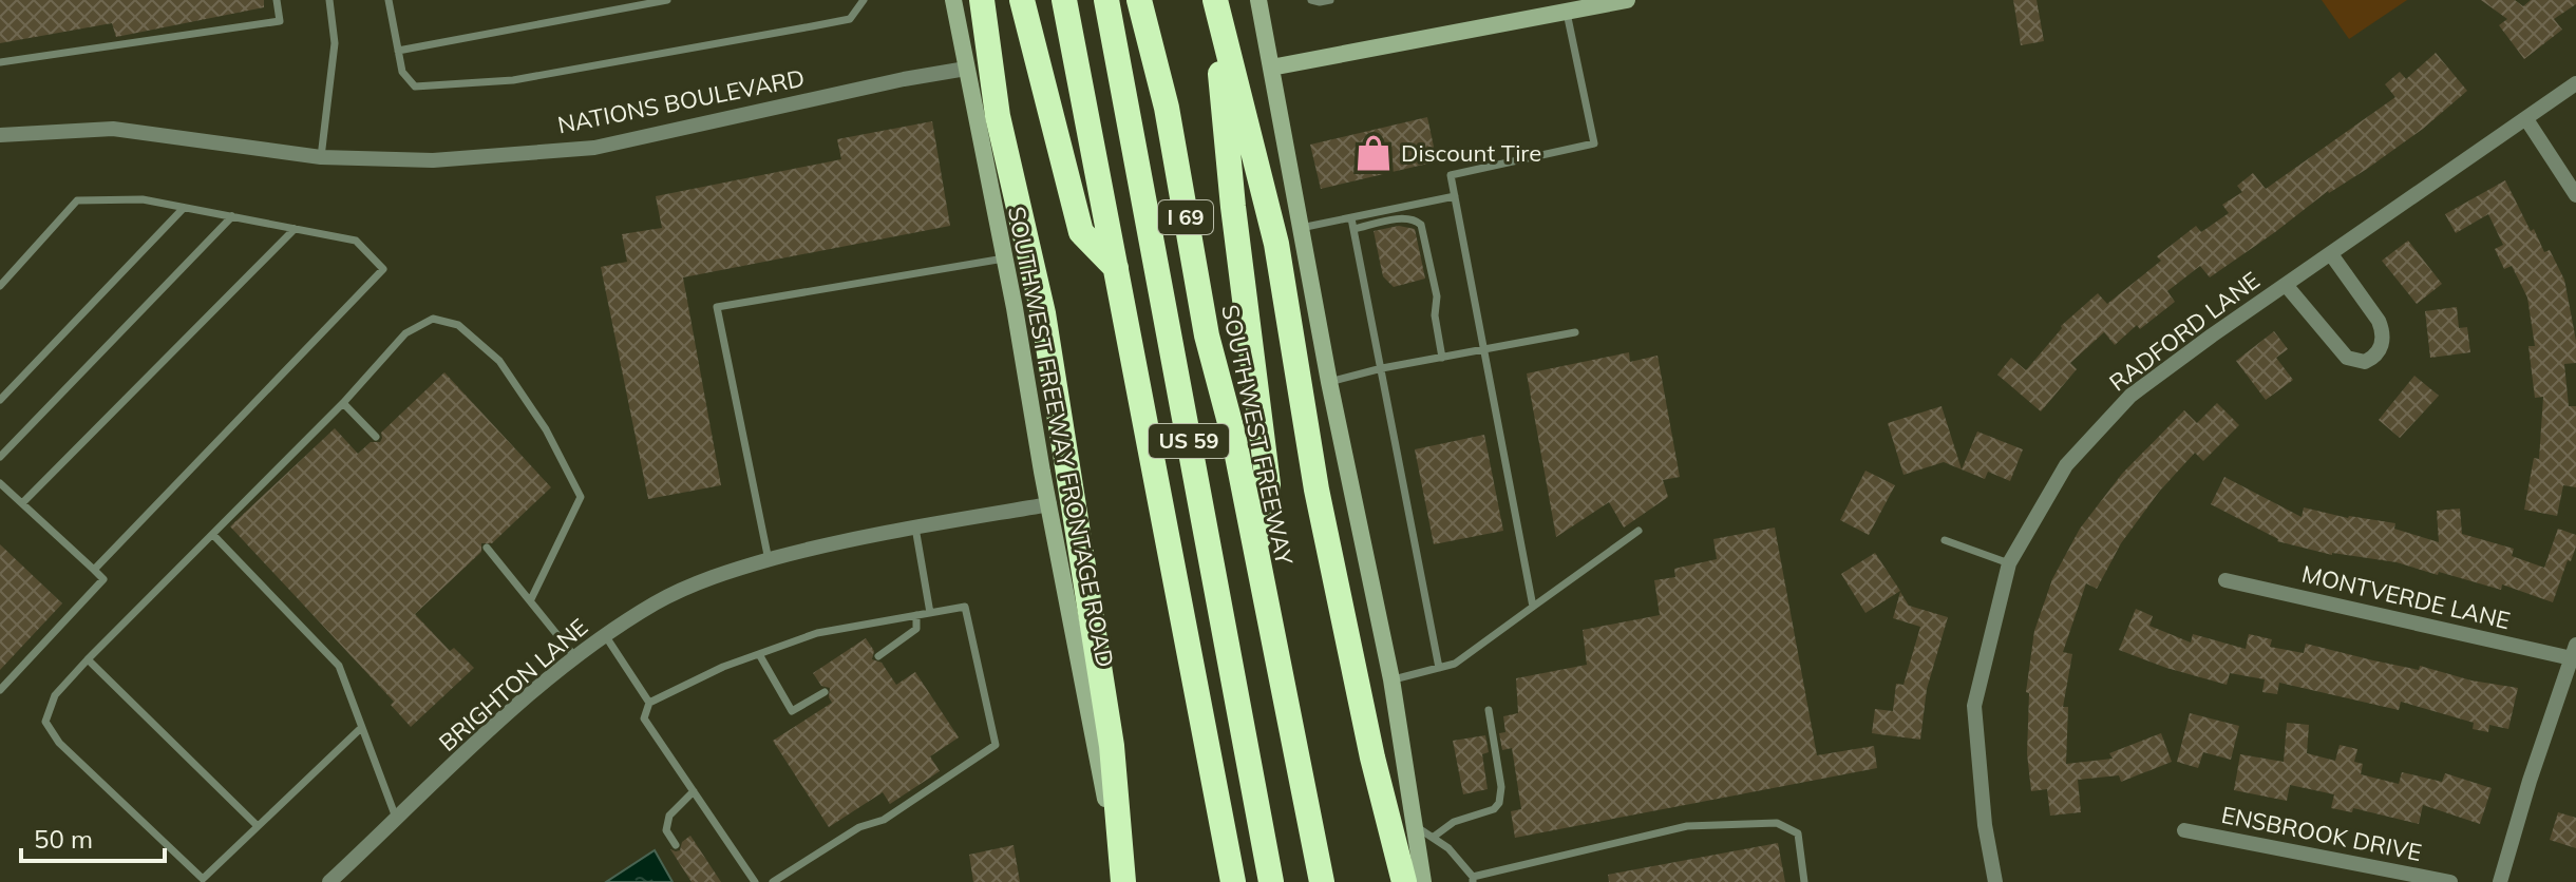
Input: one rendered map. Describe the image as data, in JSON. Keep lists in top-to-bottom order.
{
  "streets": {
    "highway": ["I 69", "SOUTHWEST FREEWAY", "US 59"],
    "main road": ["SOUTHWEST FREEWAY FRONTAGE ROAD"],
    "street": [
      "NATIONS BOULEVARD",
      "RADFORD LANE",
      "MONTVERDE LANE",
      "BRIGHTON LANE",
      "ENSBROOK DRIVE"
    ]
  },
  "crossings": [
    ["NATIONS BOULEVARD", "SOUTHWEST FREEWAY FRONTAGE ROAD"],
    ["SOUTHWEST FREEWAY FRONTAGE ROAD", "BRIGHTON LANE"]
  ],
  "places": {
    "shop": ["Discount Tire"]
  },
  "scale_bar": "50 m"
}
